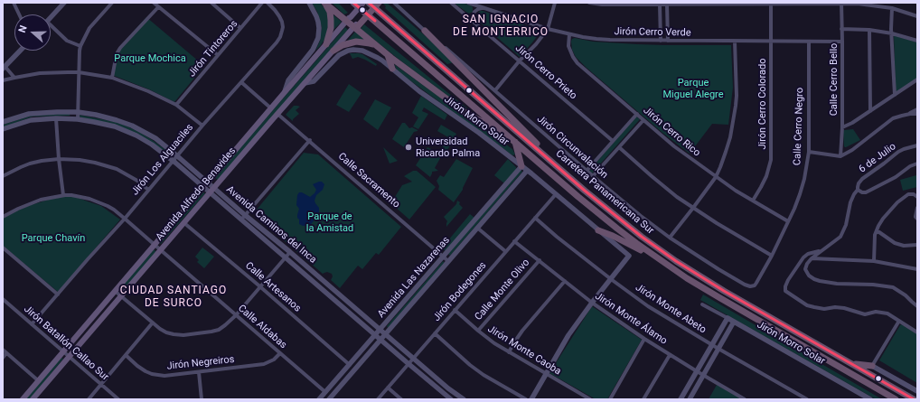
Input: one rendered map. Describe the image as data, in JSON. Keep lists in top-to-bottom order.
{
  "streets": {
    "highway": ["Carretera Panamericana Sur"],
    "main road": ["Avenida Alfredo Benavides"],
    "street": [
      "Jirón Cerro Verde",
      "Jirón Tintoreros",
      "Jirón Cerro Prieto",
      "Calle Cerro Bello",
      "Jirón Cerro Colorado",
      "Jirón Morro Solar",
      "Calle Cerro Negro",
      "Jirón Cerro Rico",
      "Jirón Circunvalación",
      "6 de Julio",
      "Jirón Los Alguaciles",
      "Calle Sacramento",
      "Avenida Caminos del Inca",
      "Avenida Las Nazarenas",
      "Calle Artesanos",
      "Calle Monte Olivo",
      "Jirón Bodegones",
      "Jirón Monte Abeto",
      "Jirón Monte Álamo",
      "Calle Aldabas",
      "Jirón Batallón Callao Sur",
      "Jirón Monte Caoba",
      "Jirón Negreiros"
    ]
  },
  "crossings": [
    ["Jirón Cerro Verde", "Calle Cerro Bello"],
    ["Jirón Cerro Verde", "Jirón Cerro Colorado"],
    ["Jirón Cerro Verde", "Calle Cerro Negro"],
    ["Jirón Cerro Verde", "Jirón Cerro Rico"],
    ["Jirón Cerro Colorado", "Jirón Cerro Rico"],
    ["Jirón Morro Solar", "Avenida Alfredo Benavides"],
    ["Jirón Morro Solar", "Avenida Las Nazarenas"],
    ["Jirón Morro Solar", "Jirón Bodegones"],
    ["Jirón Morro Solar", "Jirón Monte Abeto"],
    ["Calle Cerro Negro", "Jirón Cerro Rico"],
    ["Calle Cerro Negro", "Jirón Circunvalación"],
    ["Jirón Los Alguaciles", "Avenida Caminos del Inca"],
    ["Jirón Los Alguaciles", "Calle Aldabas"],
    ["Jirón Los Alguaciles", "Jirón Batallón Callao Sur"],
    ["Calle Sacramento", "Avenida Alfredo Benavides"],
    ["Calle Sacramento", "Avenida Las Nazarenas"],
    ["Avenida Alfredo Benavides", "Avenida Caminos del Inca"],
    ["Avenida Alfredo Benavides", "Calle Artesanos"],
    ["Avenida Alfredo Benavides", "Calle Aldabas"],
    ["Avenida Alfredo Benavides", "Jirón Batallón Callao Sur"],
    ["Avenida Caminos del Inca", "Avenida Las Nazarenas"],
    ["Avenida Caminos del Inca", "Jirón Bodegones"],
    ["Avenida Las Nazarenas", "Calle Artesanos"],
    ["Avenida Las Nazarenas", "Calle Aldabas"],
    ["Calle Monte Olivo", "Jirón Monte Álamo"],
    ["Calle Monte Olivo", "Jirón Monte Caoba"],
    ["Jirón Bodegones", "Jirón Monte Abeto"],
    ["Jirón Bodegones", "Jirón Monte Álamo"],
    ["Jirón Bodegones", "Jirón Monte Caoba"],
    ["Calle Aldabas", "Jirón Negreiros"]
  ],
  "districts": ["SAN IGNACIO DE MONTERRICO", "CIUDAD SANTIAGO DE SURCO"],
  "parks": [
    "Parque Mochica",
    "Parque Miguel Alegre",
    "Parque de la Amistad",
    "Parque Chavín"
  ],
  "places": ["Universidad Ricardo Palma"],
  "north": "left"
}
